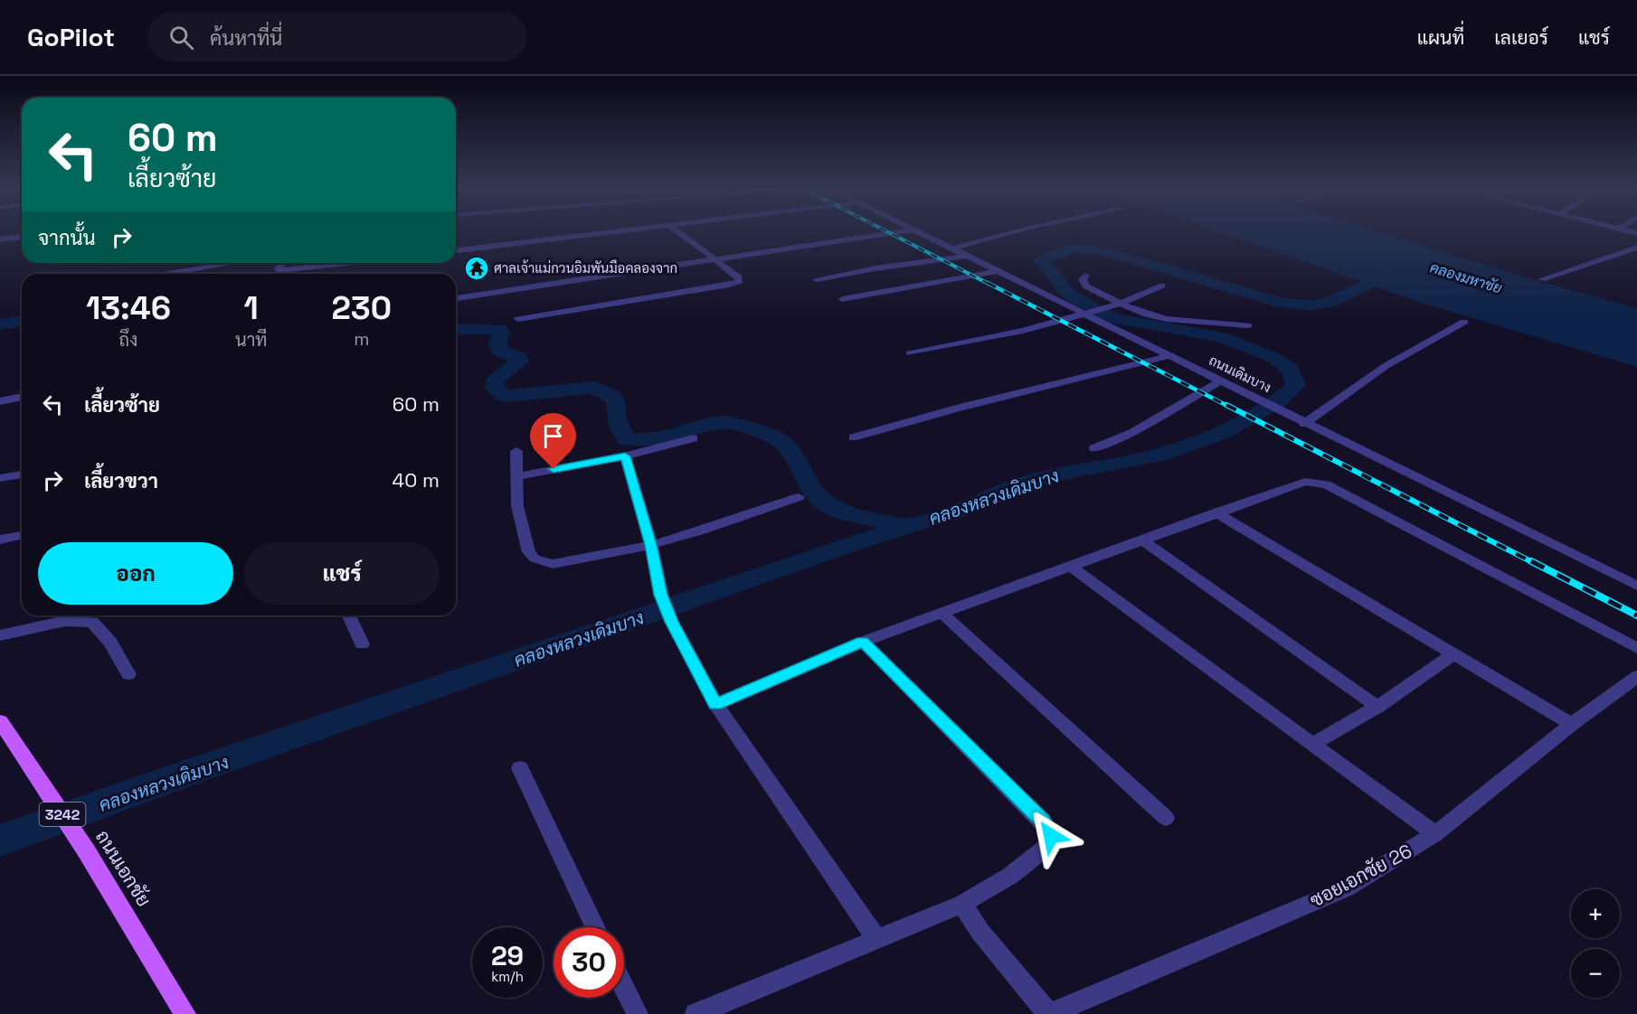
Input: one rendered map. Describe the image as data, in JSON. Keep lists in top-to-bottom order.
{
  "streets": {
    "main road": ["3242", "ถนนเอกชัย"],
    "street": ["ถนนเดิมบาง", "ซอยเอกชัย 26"]
  },
  "water": ["คลองมหาชัย", "คลองหลวงเดิมบาง"],
  "places": {
    "temple": ["ศาลเจ้าแม่กวนอิมพันมือคลองจาก"]
  },
  "page": {
    "header": "GoPilot",
    "search": "ค้นหาที่นี่",
    "nav": ["แผนที่", "เลเยอร์", "แชร์"],
    "turn": ["60 m", "เลี้ยวซ้าย"],
    "then": "จากนั้น",
    "eta": [
      "13:46",
      "ถึง",
      "1",
      "นาที",
      "230",
      "m"
    ],
    "list": [
      {
        "name": "เลี้ยวซ้าย",
        "value": "60 m"
      },
      {
        "name": "เลี้ยวขวา",
        "value": "40 m"
      }
    ],
    "buttons": ["ออก", "แชร์"],
    "map_buttons": ["+", "−"],
    "speed": "29 km/h",
    "limit": "30"
  }
}
